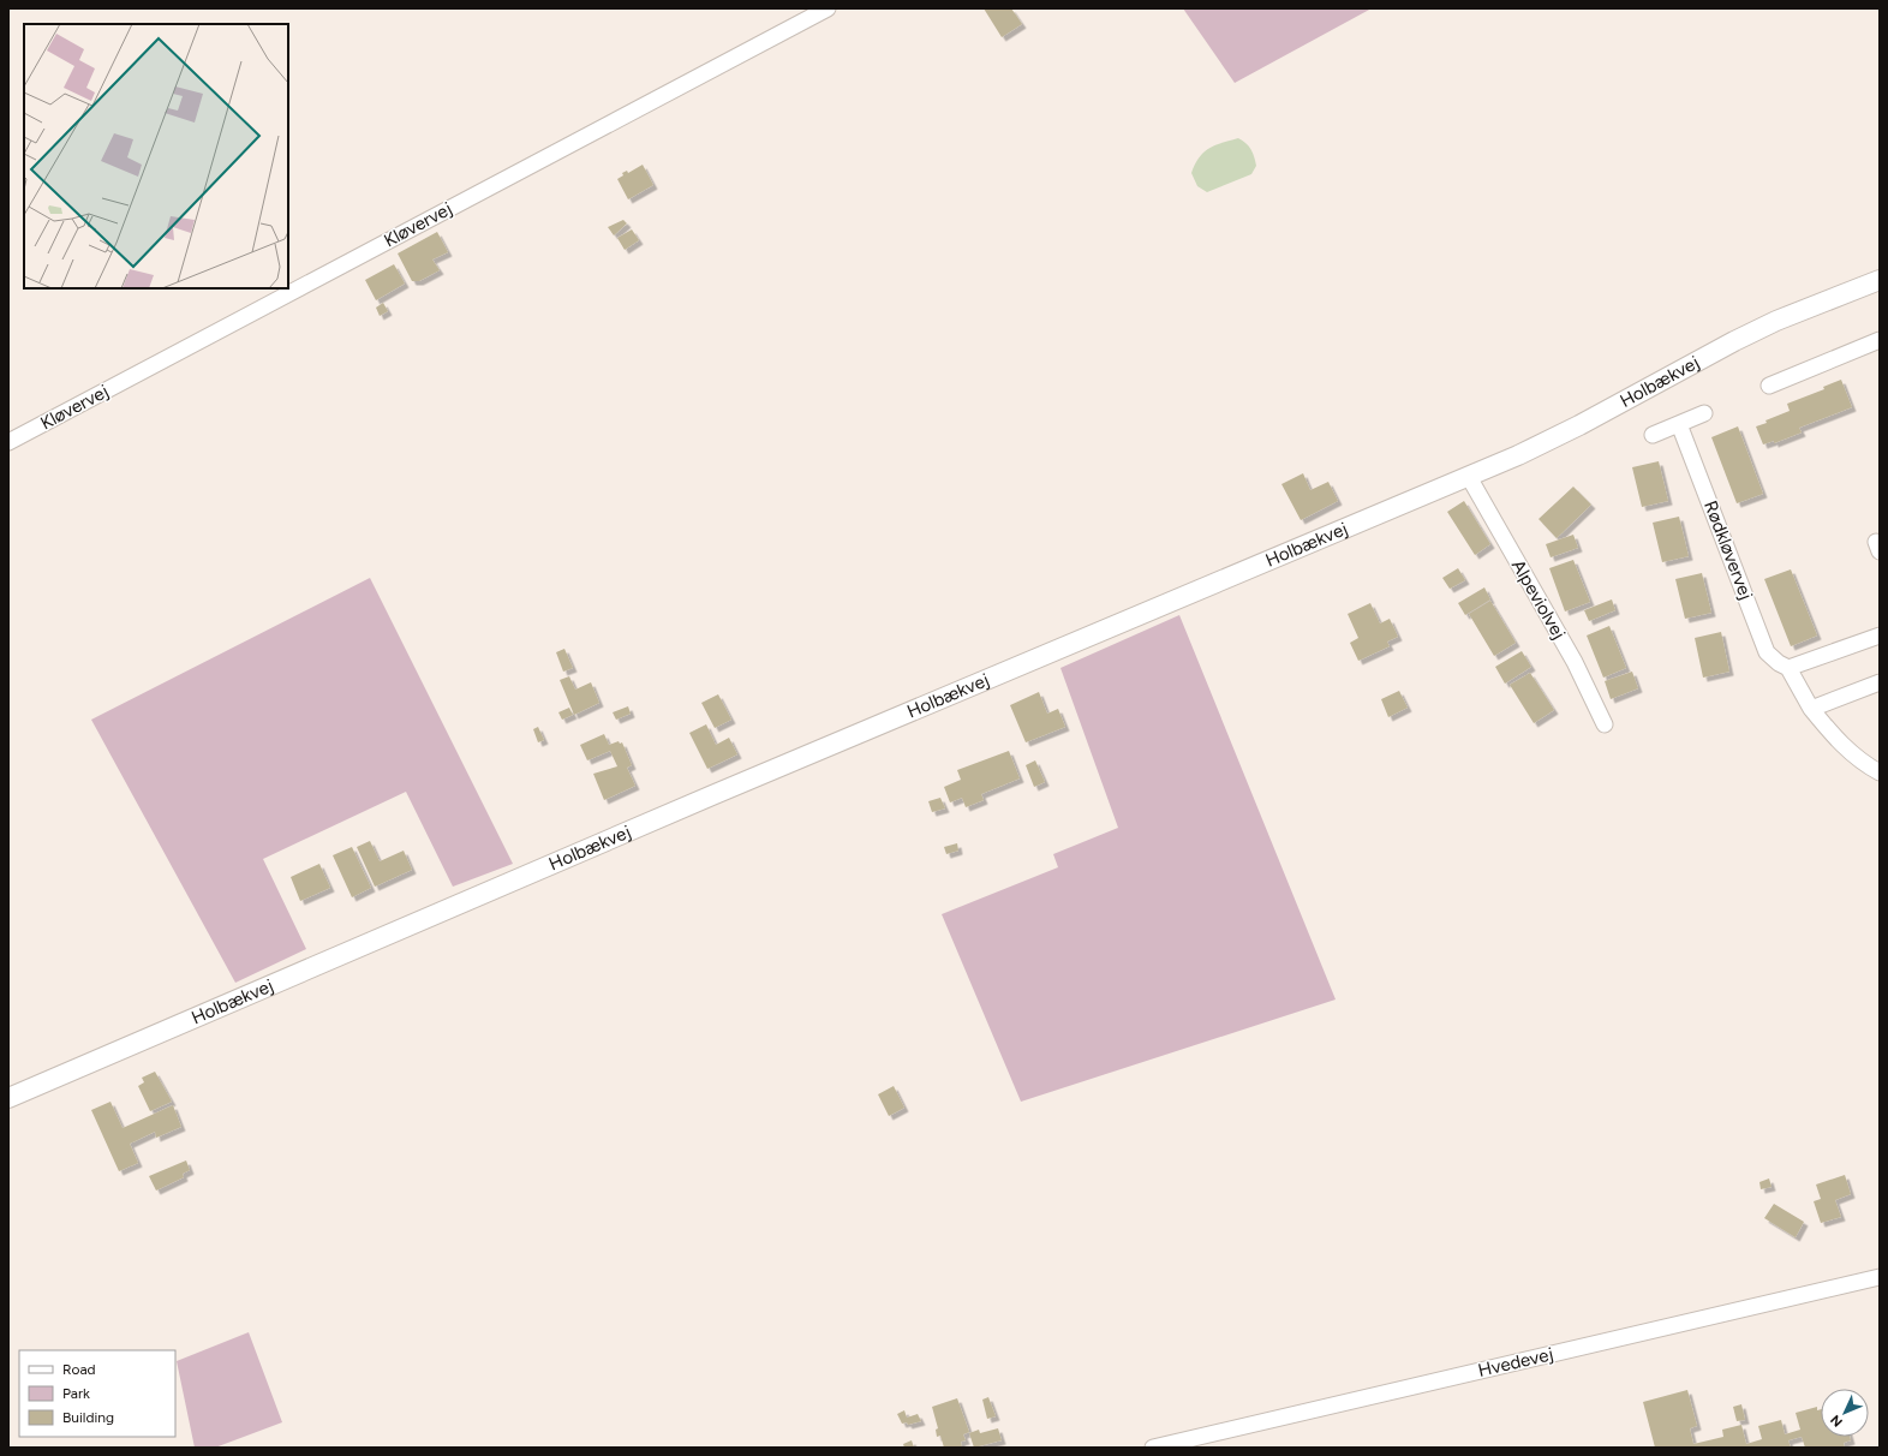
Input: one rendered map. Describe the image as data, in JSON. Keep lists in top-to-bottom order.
{
  "streets": {
    "street": [
      "Kløvervej",
      "Holbækvej",
      "Rødkløvervej",
      "Alpeviolvej",
      "Hvedevej"
    ]
  },
  "crossings": [
    ["Holbækvej", "Alpeviolvej"]
  ],
  "legend": ["Road", "Park", "Building"],
  "north": "bottom left"
}
